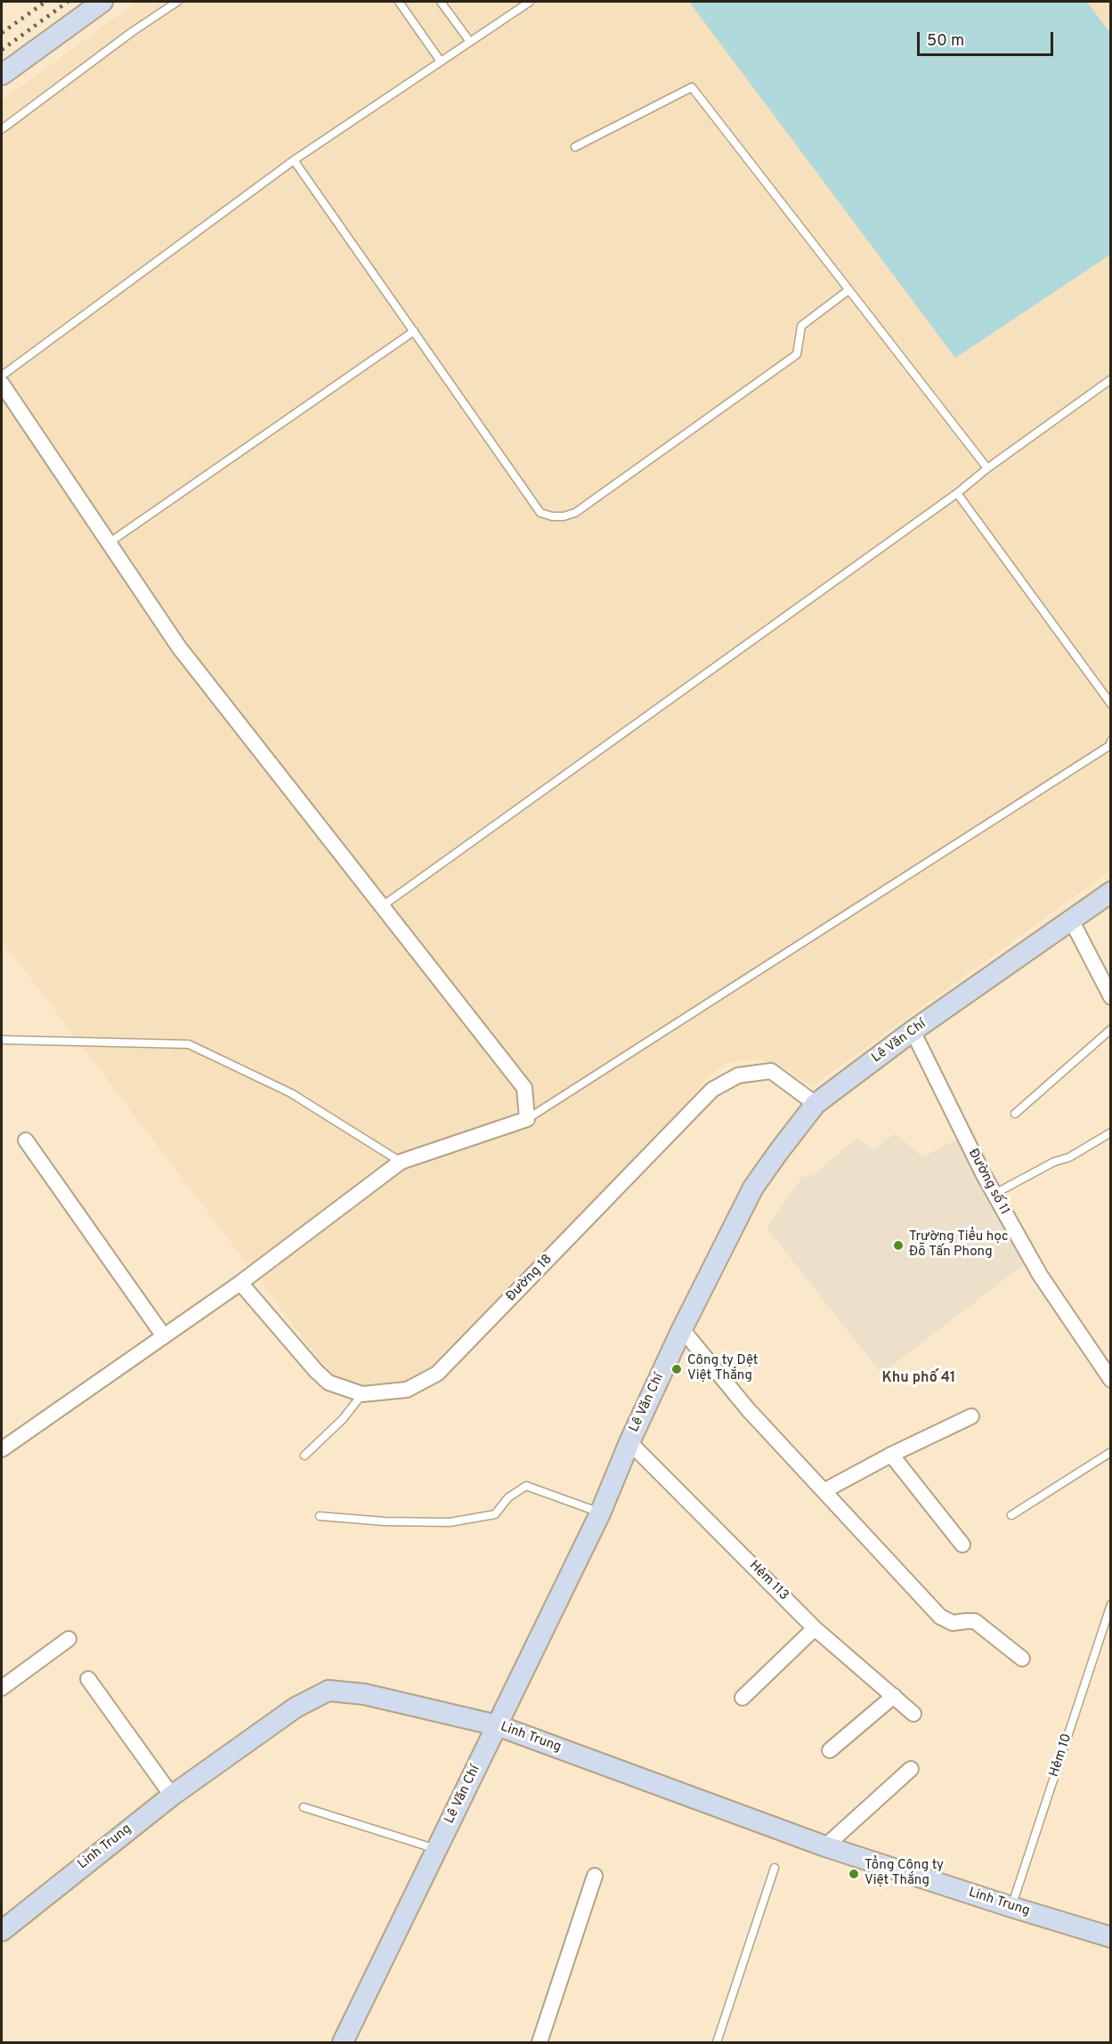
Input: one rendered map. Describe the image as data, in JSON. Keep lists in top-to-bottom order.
{
  "streets": {
    "main road": ["Lê Văn Chí", "Linh Trung"],
    "street": ["Đường số 11", "Đường 18", "Hẻm 113"],
    "lane": ["Hẻm 10"]
  },
  "crossings": [
    ["Lê Văn Chí", "Đường số 11"],
    ["Lê Văn Chí", "Đường 18"],
    ["Lê Văn Chí", "Hẻm 113"],
    ["Lê Văn Chí", "Linh Trung"],
    ["Linh Trung", "Hẻm 10"]
  ],
  "districts": ["Khu phố 41"],
  "places": ["Trường Tiểu học Đỗ Tấn Phong", "Công ty Dệt Việt Thắng", "Tổng Công ty Việt Thắng"],
  "scale_bar": "50 m"
}
